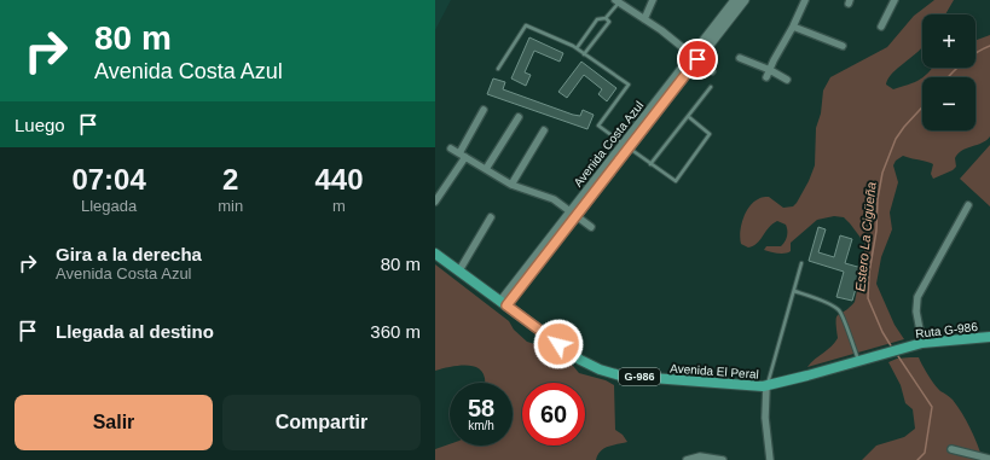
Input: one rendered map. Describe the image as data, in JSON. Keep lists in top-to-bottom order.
{
  "streets": {
    "main road": ["Ruta G-986", "Avenida El Peral", "G-986"],
    "street": ["Avenida Costa Azul"]
  },
  "crossings": [
    ["Avenida Costa Azul", "Avenida El Peral"],
    ["Ruta G-986", "Avenida El Peral"]
  ],
  "water": ["Estero La Cigüeña"],
  "page": {
    "turn": ["80 m", "Avenida Costa Azul"],
    "map_buttons": ["+", "−"],
    "then": "Luego",
    "eta": [
      "07:04",
      "Llegada",
      "2",
      "min",
      "440",
      "m"
    ],
    "list": [
      {
        "name": "Gira a la derecha",
        "note": "Avenida Costa Azul",
        "value": "80 m"
      },
      {
        "name": "Llegada al destino",
        "value": "360 m"
      }
    ],
    "speed": "58 km/h",
    "limit": "60",
    "buttons": ["Salir", "Compartir"]
  }
}
